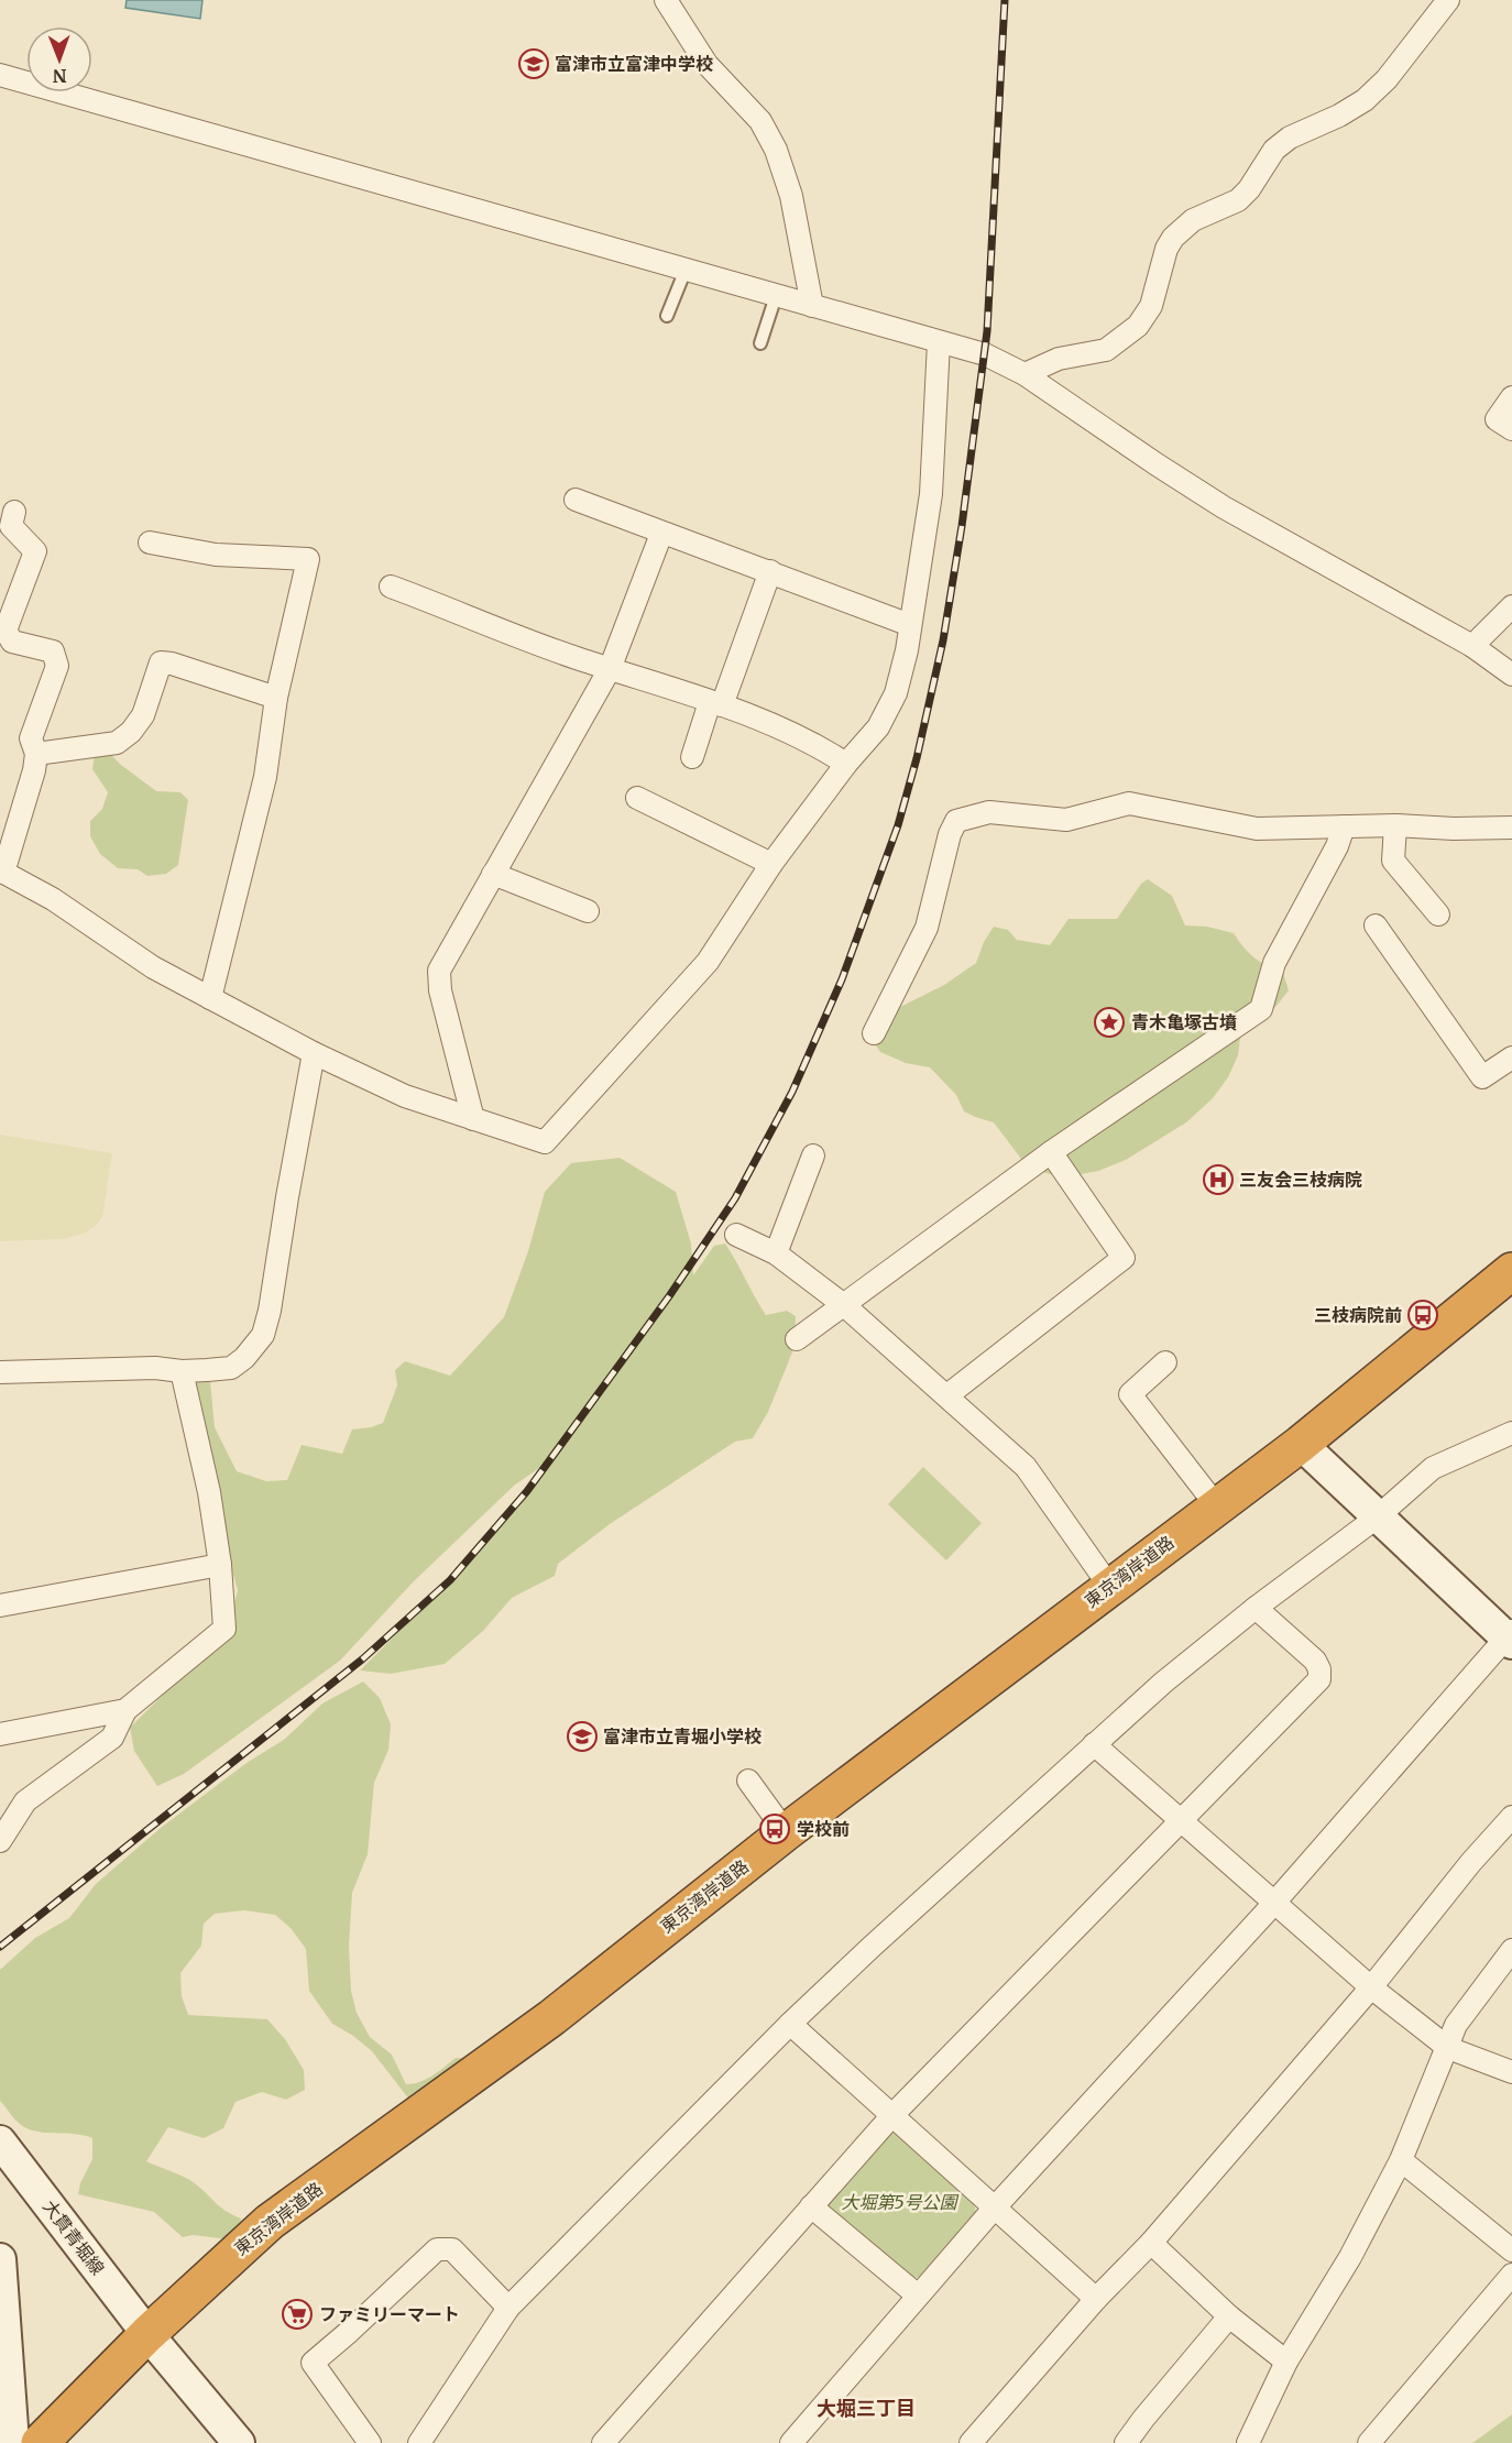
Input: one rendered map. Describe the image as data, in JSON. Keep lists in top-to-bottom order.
{
  "streets": {
    "highway": ["東京湾岸道路"],
    "street": ["大貫青堀線"]
  },
  "crossings": [
    ["東京湾岸道路", "大貫青堀線"]
  ],
  "districts": ["大堀三丁目"],
  "parks": ["大堀第5号公園"],
  "places": {
    "school or university": ["富津市立富津中学校", "富津市立青堀小学校"],
    "place": ["青木亀塚古墳"],
    "hospital": ["三友会三枝病院"],
    "bus stop": ["三枝病院前", "学校前"],
    "supermarket": ["ファミリーマート"]
  },
  "north": "bottom"
}
